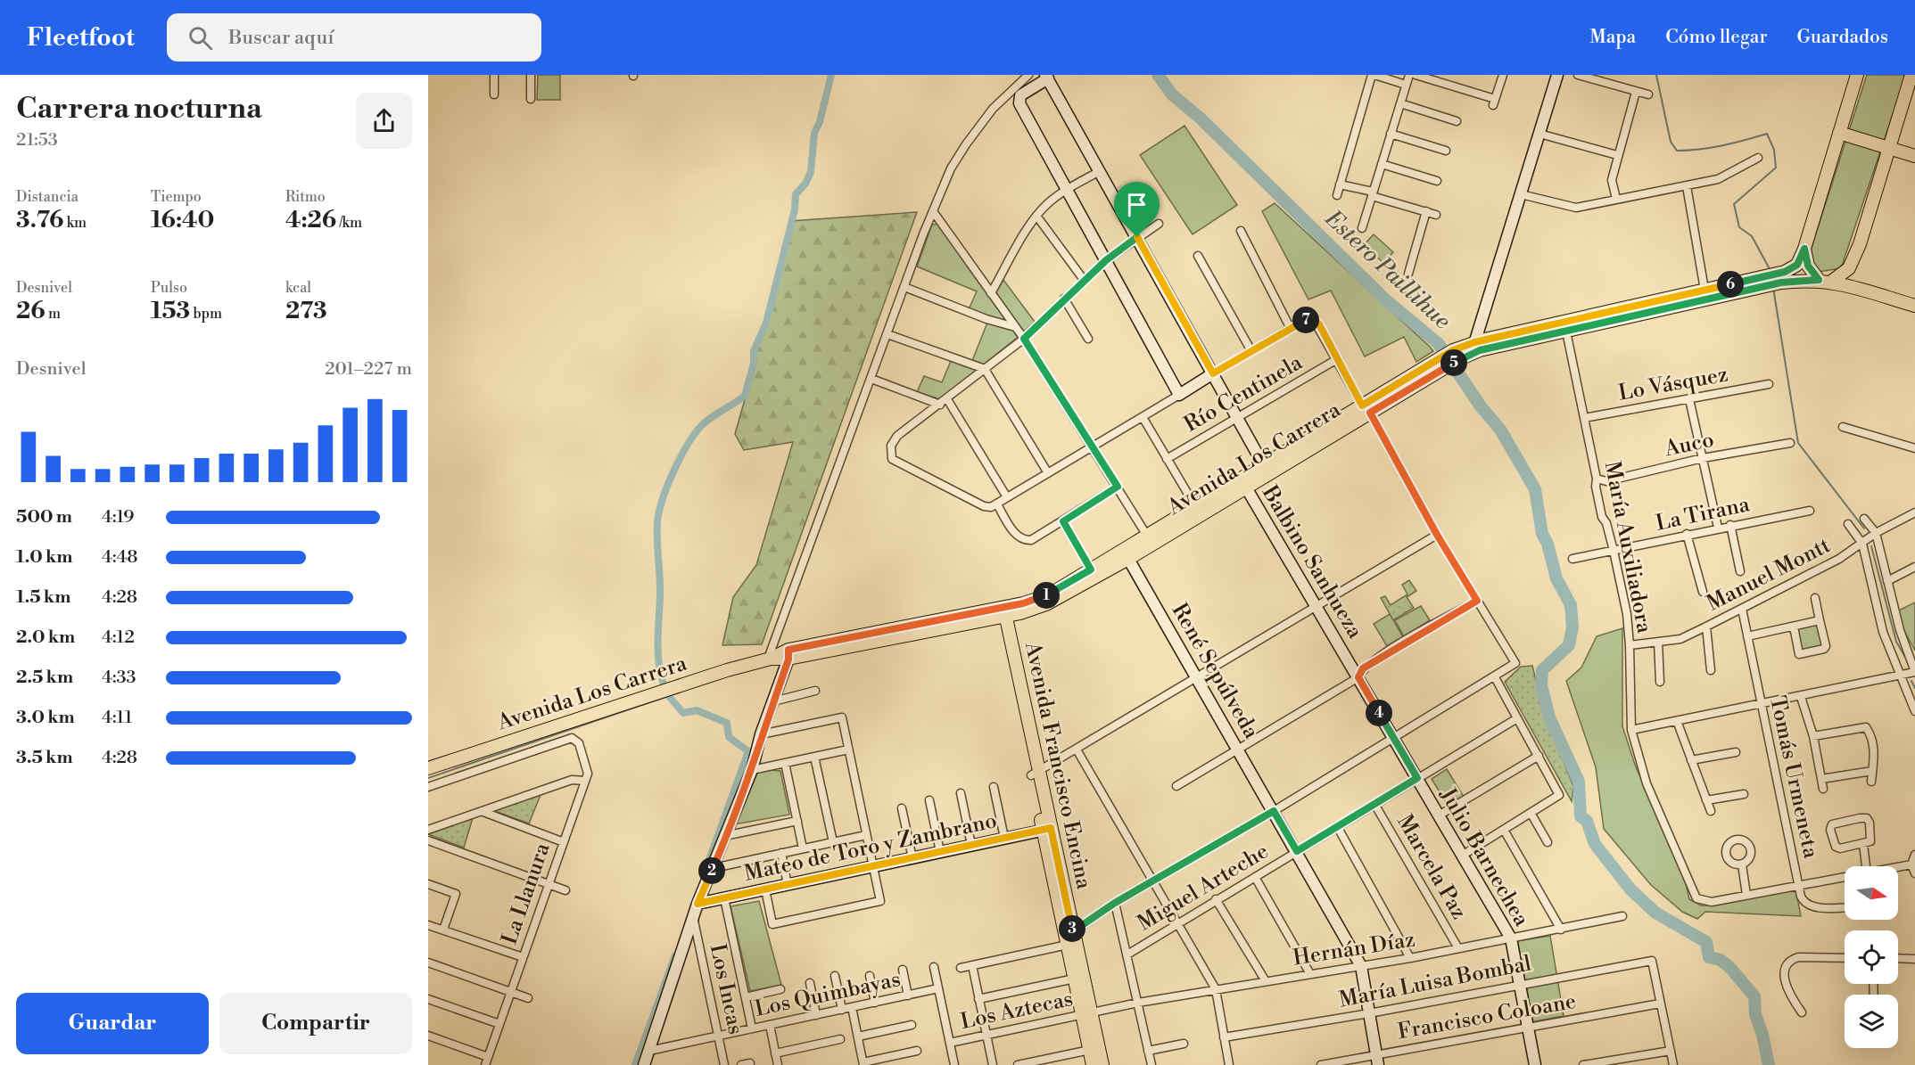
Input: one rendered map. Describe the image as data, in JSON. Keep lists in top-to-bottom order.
{
  "streets": {
    "main road": ["Avenida Los Carrera", "Avenida Francisco Encina"],
    "street": [
      "Lo Vásquez",
      "Río Centinela",
      "Auco",
      "La Tirana",
      "María Auxiliadora",
      "Balbino Sanhueza",
      "Manuel Montt",
      "René Sepúlveda",
      "Tomás Urmeneta",
      "Mateo de Toro y Zambrano",
      "Julio Barnechea",
      "Marcela Paz",
      "Miguel Arteche",
      "La Llanura",
      "Hernán Díaz",
      "María Luisa Bombal",
      "Los Incas",
      "Los Quimbayas",
      "Los Aztecas",
      "Francisco Coloane"
    ]
  },
  "crossings": [
    ["Lo Vásquez", "María Auxiliadora"],
    ["Auco", "María Auxiliadora"],
    ["Avenida Los Carrera", "María Auxiliadora"],
    ["Avenida Los Carrera", "Balbino Sanhueza"],
    ["Avenida Los Carrera", "René Sepúlveda"],
    ["Avenida Los Carrera", "Avenida Francisco Encina"],
    ["La Tirana", "María Auxiliadora"],
    ["María Auxiliadora", "Manuel Montt"],
    ["Balbino Sanhueza", "Julio Barnechea"],
    ["Manuel Montt", "Tomás Urmeneta"],
    ["René Sepúlveda", "Miguel Arteche"],
    ["René Sepúlveda", "Hernán Díaz"],
    ["René Sepúlveda", "María Luisa Bombal"],
    ["René Sepúlveda", "Francisco Coloane"],
    ["Avenida Francisco Encina", "Mateo de Toro y Zambrano"],
    ["Avenida Francisco Encina", "Hernán Díaz"],
    ["Avenida Francisco Encina", "Los Aztecas"],
    ["Julio Barnechea", "Miguel Arteche"],
    ["Julio Barnechea", "Hernán Díaz"],
    ["Julio Barnechea", "María Luisa Bombal"],
    ["Julio Barnechea", "Francisco Coloane"],
    ["Marcela Paz", "Miguel Arteche"],
    ["Marcela Paz", "Hernán Díaz"],
    ["Hernán Díaz", "Los Aztecas"],
    ["María Luisa Bombal", "Francisco Coloane"],
    ["Los Incas", "Los Quimbayas"]
  ],
  "water": ["Estero Paillihue"],
  "north": "right",
  "page": {
    "header": "Fleetfoot",
    "search": "Buscar aquí",
    "nav": ["Mapa", "Cómo llegar", "Guardados"],
    "heading": ["Carrera nocturna", "21:53"],
    "stats": [
      ["Distancia", "3.76 km"],
      ["Tiempo", "16:40"],
      ["Ritmo", "4:26 /km"],
      ["Desnivel", "26 m"],
      ["Pulso", "153 bpm"],
      ["kcal", "273"]
    ],
    "pins": [
      "6",
      "7",
      "5",
      "1",
      "4",
      "2",
      "3"
    ],
    "chart": ["Desnivel", "201–227 m"],
    "list": [
      {
        "name": "500 m",
        "note": "4:19"
      },
      {
        "name": "1.0 km",
        "note": "4:48"
      },
      {
        "name": "1.5 km",
        "note": "4:28"
      },
      {
        "name": "2.0 km",
        "note": "4:12"
      },
      {
        "name": "2.5 km",
        "note": "4:33"
      },
      {
        "name": "3.0 km",
        "note": "4:11"
      },
      {
        "name": "3.5 km",
        "note": "4:28"
      }
    ],
    "buttons": ["Guardar", "Compartir"]
  }
}
